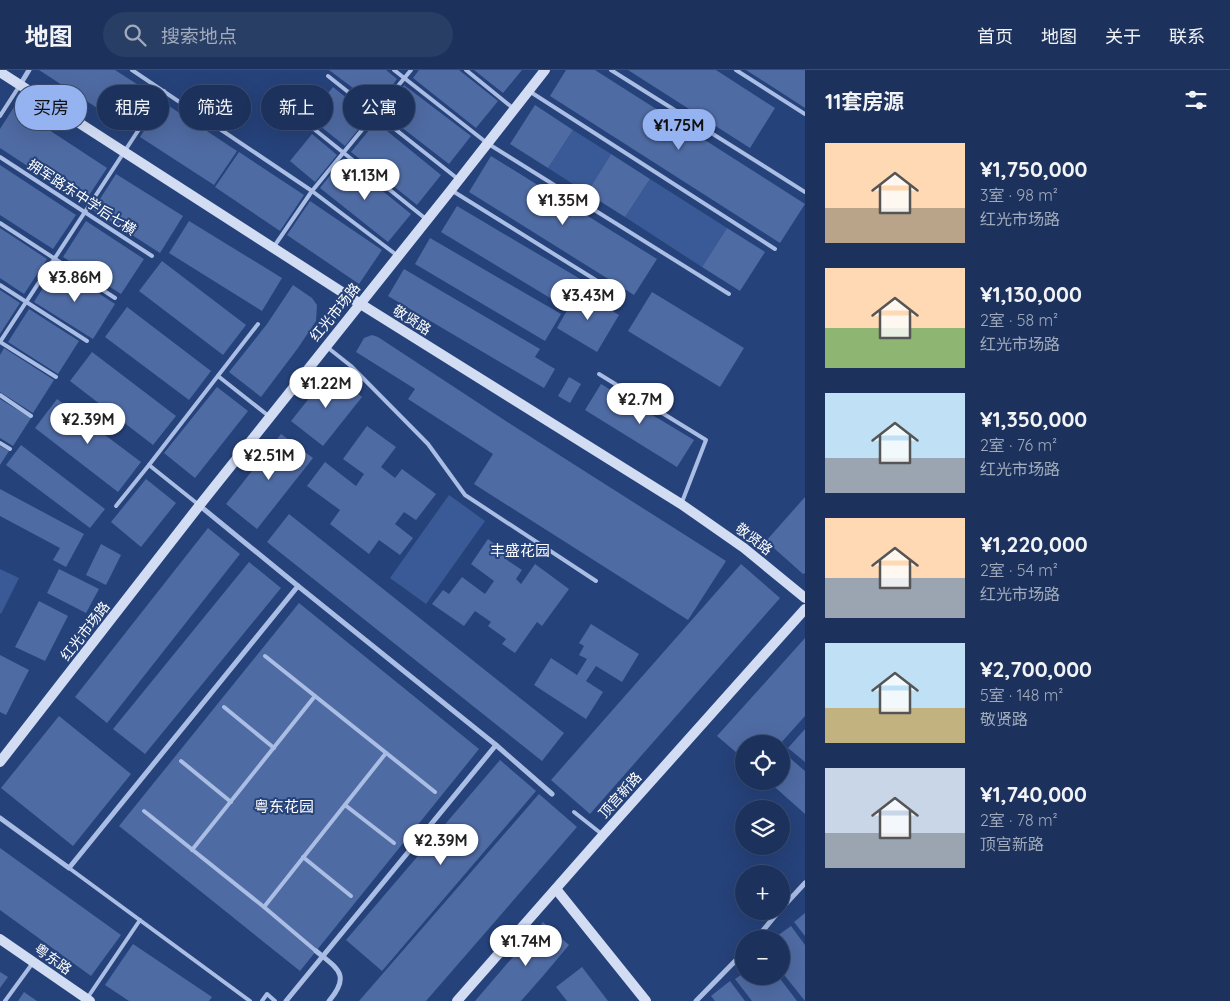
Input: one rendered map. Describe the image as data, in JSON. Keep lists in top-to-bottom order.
{
  "streets": {
    "street": [
      "红光市场路",
      "敬贤路",
      "顶宫新路",
      "粤东路"
    ],
    "lane": ["拥军路东中学后七横"]
  },
  "crossings": [
    ["红光市场路", "敬贤路"]
  ],
  "districts": ["丰盛花园", "粤东花园"],
  "page": {
    "header": "地图",
    "search": "搜索地点",
    "nav": [
      "首页",
      "地图",
      "关于",
      "联系"
    ],
    "heading": "11套房源",
    "chip": [
      "买房",
      "租房",
      "筛选",
      "新上",
      "公寓"
    ],
    "price": [
      "¥1.75M",
      "¥1.13M",
      "¥1.35M",
      "¥3.86M",
      "¥3.43M",
      "¥1.22M",
      "¥2.7M",
      "¥2.39M",
      "¥2.51M",
      "¥2.39M",
      "¥1.74M"
    ],
    "list": [
      {
        "name": "¥1,750,000",
        "note": "3室 · 98 m² · 红光市场路"
      },
      {
        "name": "¥1,130,000",
        "note": "2室 · 58 m² · 红光市场路"
      },
      {
        "name": "¥1,350,000",
        "note": "2室 · 76 m² · 红光市场路"
      },
      {
        "name": "¥1,220,000",
        "note": "2室 · 54 m² · 红光市场路"
      },
      {
        "name": "¥2,700,000",
        "note": "5室 · 148 m² · 敬贤路"
      },
      {
        "name": "¥1,740,000",
        "note": "2室 · 78 m² · 顶宫新路"
      }
    ],
    "map_buttons": ["+", "−"]
  }
}
